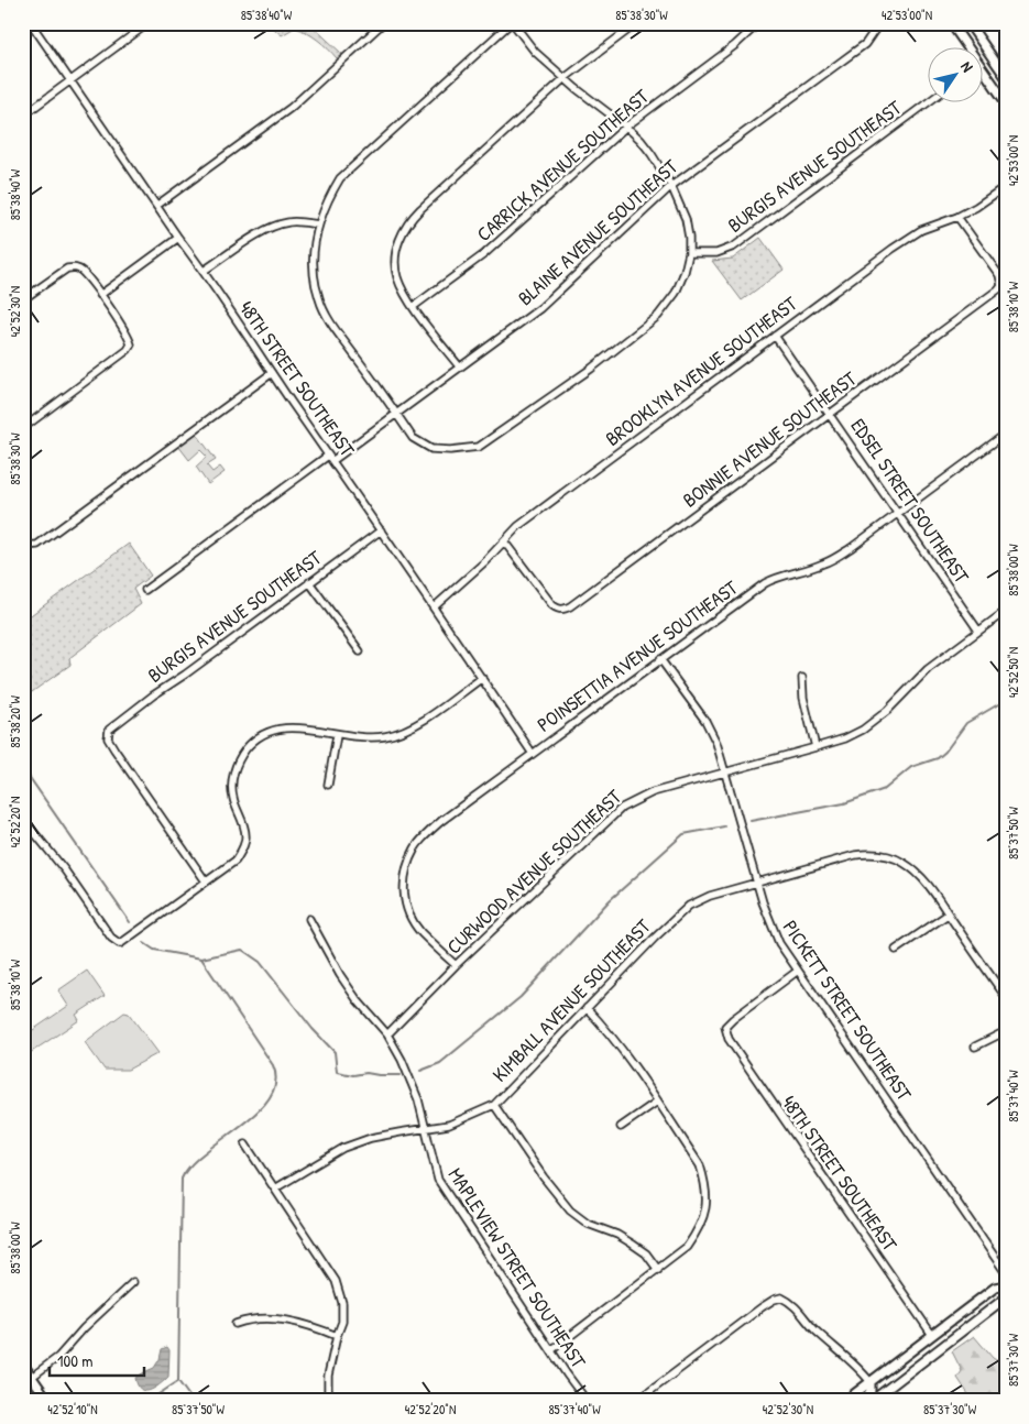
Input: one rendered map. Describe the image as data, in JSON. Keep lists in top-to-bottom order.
{
  "streets": {
    "street": [
      "CARRICK AVENUE SOUTHEAST",
      "BURGIS AVENUE SOUTHEAST",
      "BLAINE AVENUE SOUTHEAST",
      "BROOKLYN AVENUE SOUTHEAST",
      "48TH STREET SOUTHEAST",
      "BONNIE AVENUE SOUTHEAST",
      "EDSEL STREET SOUTHEAST",
      "POINSETTIA AVENUE SOUTHEAST",
      "CURWOOD AVENUE SOUTHEAST",
      "KIMBALL AVENUE SOUTHEAST",
      "PICKETT STREET SOUTHEAST",
      "MAPLEVIEW STREET SOUTHEAST"
    ]
  },
  "crossings": [
    ["BURGIS AVENUE SOUTHEAST", "48TH STREET SOUTHEAST"],
    ["BLAINE AVENUE SOUTHEAST", "48TH STREET SOUTHEAST"],
    ["BROOKLYN AVENUE SOUTHEAST", "48TH STREET SOUTHEAST"],
    ["BROOKLYN AVENUE SOUTHEAST", "BONNIE AVENUE SOUTHEAST"],
    ["BROOKLYN AVENUE SOUTHEAST", "EDSEL STREET SOUTHEAST"],
    ["48TH STREET SOUTHEAST", "POINSETTIA AVENUE SOUTHEAST"],
    ["48TH STREET SOUTHEAST", "PICKETT STREET SOUTHEAST"],
    ["BONNIE AVENUE SOUTHEAST", "EDSEL STREET SOUTHEAST"],
    ["EDSEL STREET SOUTHEAST", "POINSETTIA AVENUE SOUTHEAST"],
    ["EDSEL STREET SOUTHEAST", "CURWOOD AVENUE SOUTHEAST"],
    ["POINSETTIA AVENUE SOUTHEAST", "CURWOOD AVENUE SOUTHEAST"],
    ["POINSETTIA AVENUE SOUTHEAST", "PICKETT STREET SOUTHEAST"],
    ["CURWOOD AVENUE SOUTHEAST", "PICKETT STREET SOUTHEAST"],
    ["CURWOOD AVENUE SOUTHEAST", "MAPLEVIEW STREET SOUTHEAST"],
    ["KIMBALL AVENUE SOUTHEAST", "PICKETT STREET SOUTHEAST"],
    ["KIMBALL AVENUE SOUTHEAST", "MAPLEVIEW STREET SOUTHEAST"]
  ],
  "scale_bar": "100 m",
  "north": "top right",
  "coordinates": [
    "85°38'40\"W",
    "85°38'30\"W",
    "42°53'00\"N",
    "85°38'10\"W",
    "42°52'30\"N",
    "85°38'00\"W",
    "42°52'50\"N",
    "85°38'20\"W",
    "42°52'20\"N",
    "85°37'50\"W",
    "85°37'40\"W",
    "85°37'30\"W",
    "42°52'10\"N"
  ]
}
